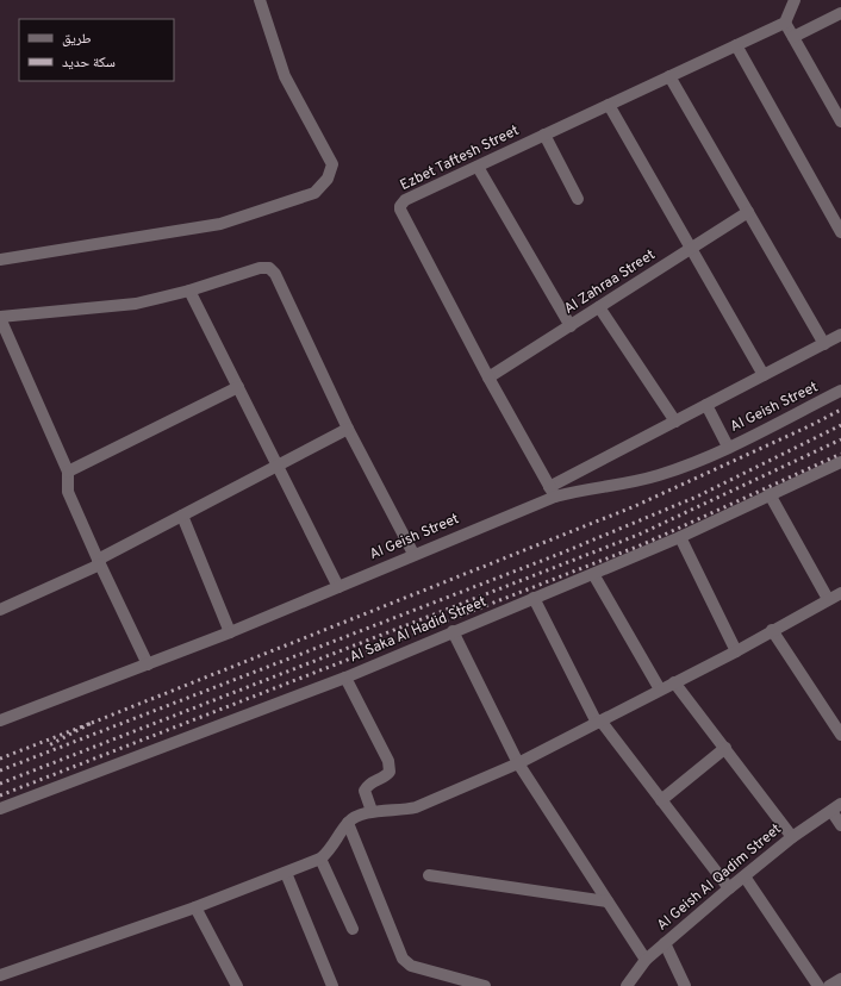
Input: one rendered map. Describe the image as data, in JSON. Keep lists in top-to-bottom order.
{
  "streets": {
    "street": [
      "Ezbet Taftesh Street",
      "Al Zahraa Street",
      "Al Geish Street",
      "Al Saka Al Hadid Street",
      "Al Geish Al Qadim Street"
    ]
  },
  "crossings": [
    ["Ezbet Taftesh Street", "Al Zahraa Street"],
    ["Ezbet Taftesh Street", "Al Geish Street"]
  ],
  "legend": ["طريق", "سكة حديد"]
}
